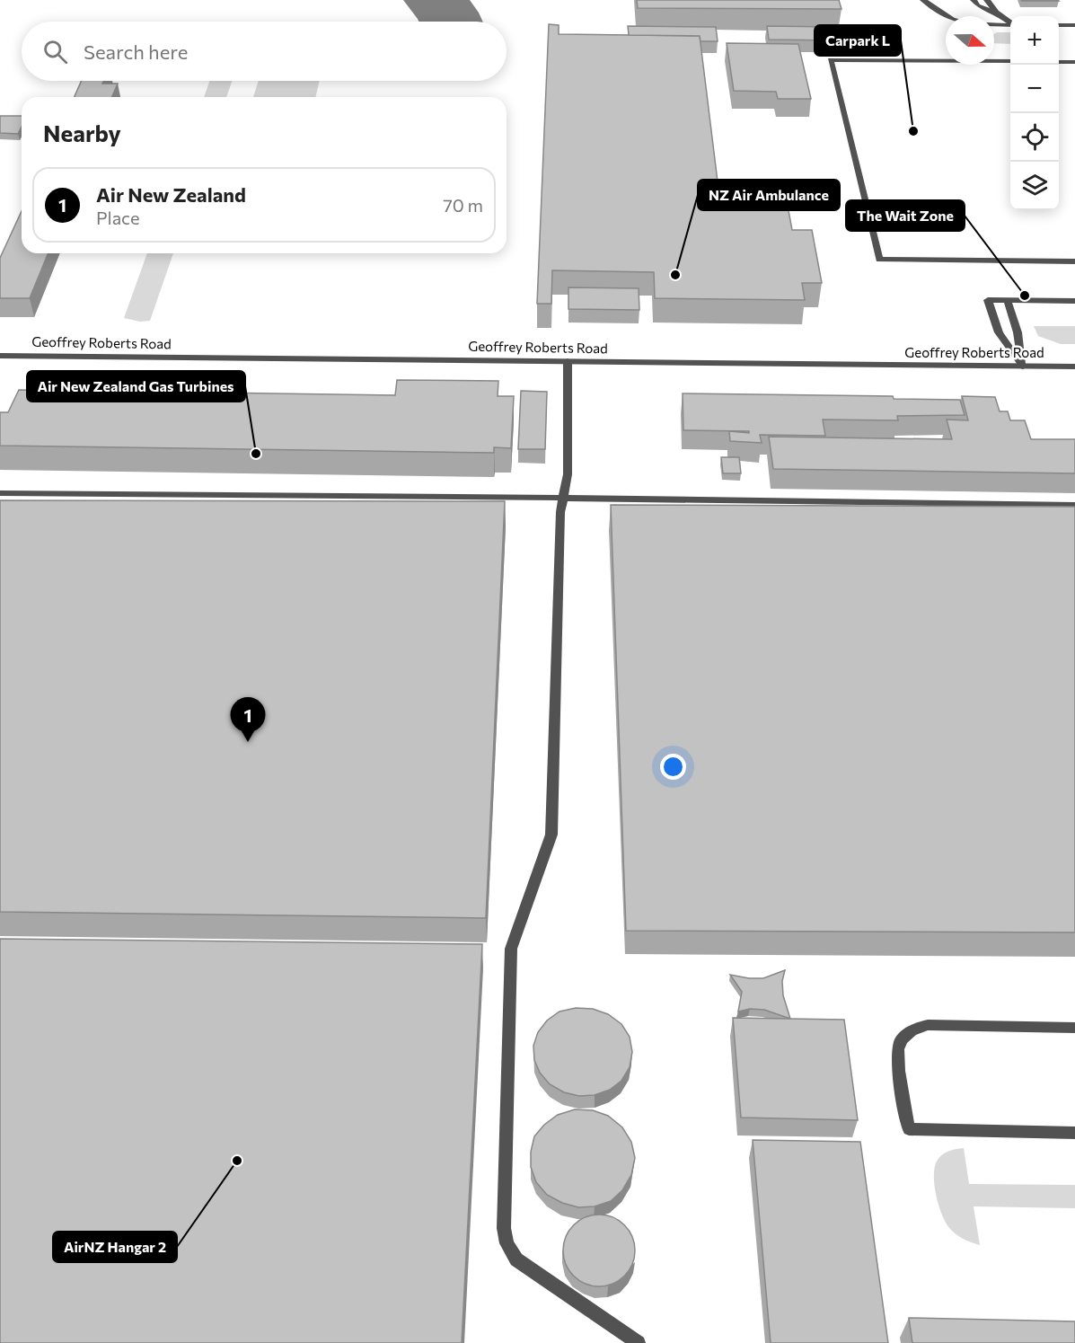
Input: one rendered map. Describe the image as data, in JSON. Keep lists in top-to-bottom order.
{
  "streets": {
    "street": ["Geoffrey Roberts Road"]
  },
  "places": [
    "Carpark L",
    "NZ Air Ambulance",
    "The Wait Zone",
    "Air New Zealand Gas Turbines",
    "AirNZ Hangar 2"
  ],
  "north": "right",
  "page": {
    "map_buttons": ["+", "−"],
    "search": "Search here",
    "heading": "Nearby",
    "list": [
      {
        "mark": "1",
        "name": "Air New Zealand",
        "note": "Place",
        "value": "70 m"
      }
    ],
    "pins": "1"
  }
}
